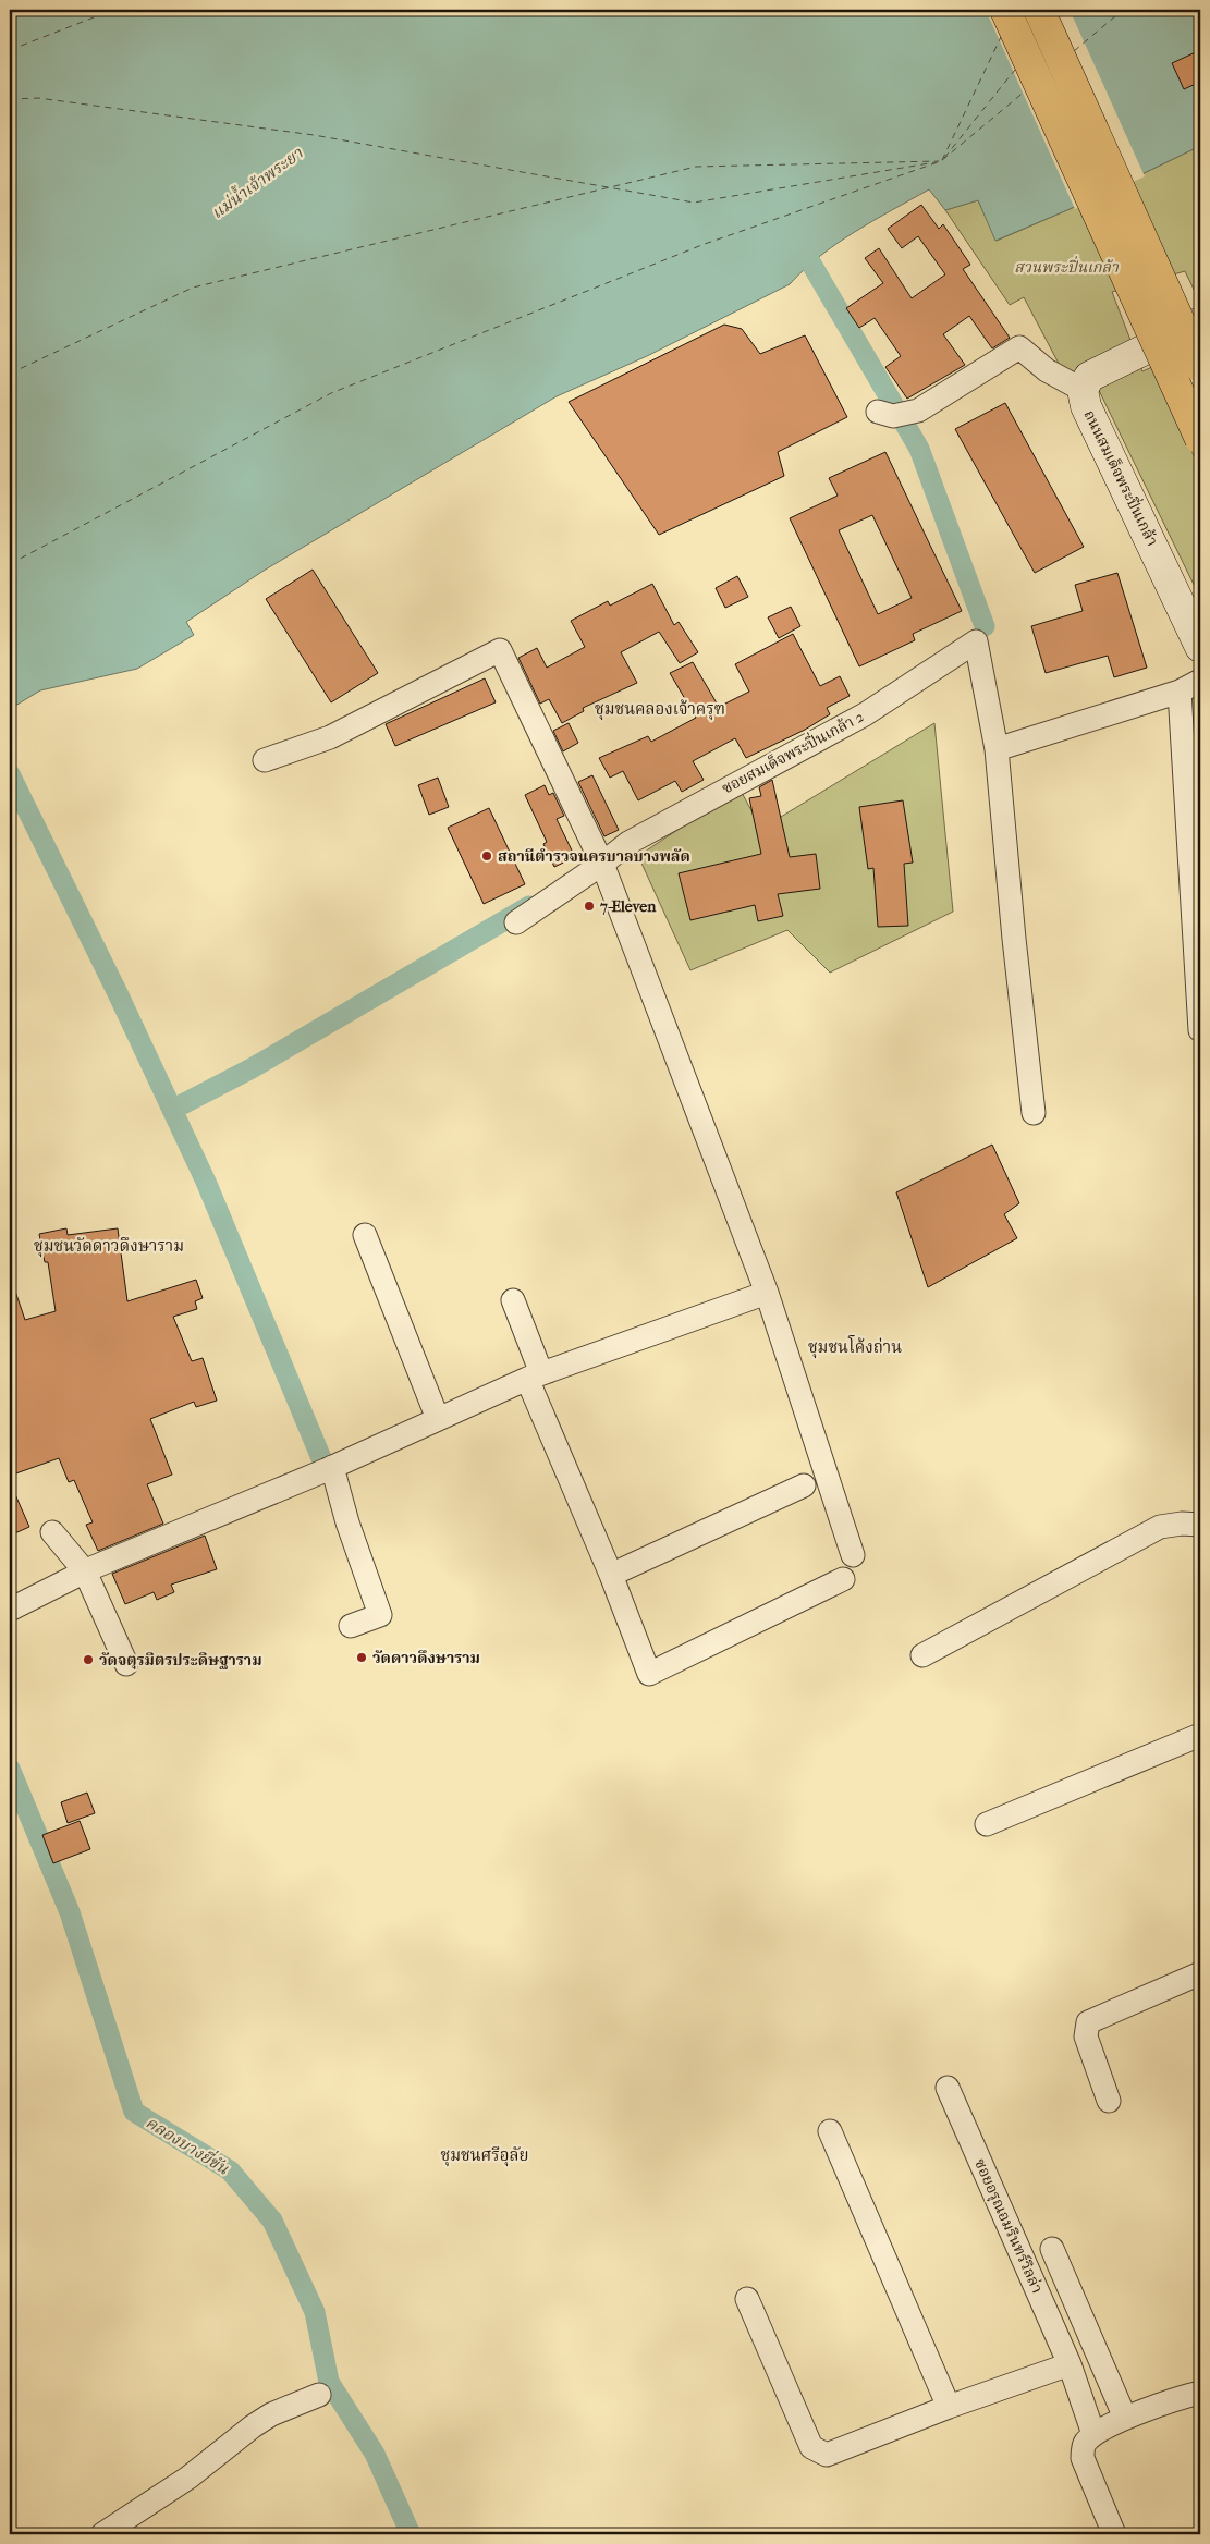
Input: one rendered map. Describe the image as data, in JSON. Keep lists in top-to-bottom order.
{
  "streets": {
    "main road": ["ถนนสมเด็จพระปิ่นเกล้า"],
    "street": ["ซอยสมเด็จพระปิ่นเกล้า 2", "ซอยอรุณอมรินทร์วิลล่า"]
  },
  "districts": [
    "ชุมชนคลองเจ้าครุฑ",
    "ชุมชนวัดดาวดึงษาราม",
    "ชุมชนโค้งถ่าน",
    "ชุมชนศรีอุลัย"
  ],
  "water": ["แม่น้ำเจ้าพระยา", "คลองบางยี่ขัน"],
  "parks": ["สวนพระปิ่นเกล้า"],
  "places": [
    "สถานีตำรวจนครบาลบางพลัด",
    "7-Eleven",
    "วัดดาวดึงษาราม",
    "วัดจตุรมิตรประดิษฐาราม"
  ]
}
